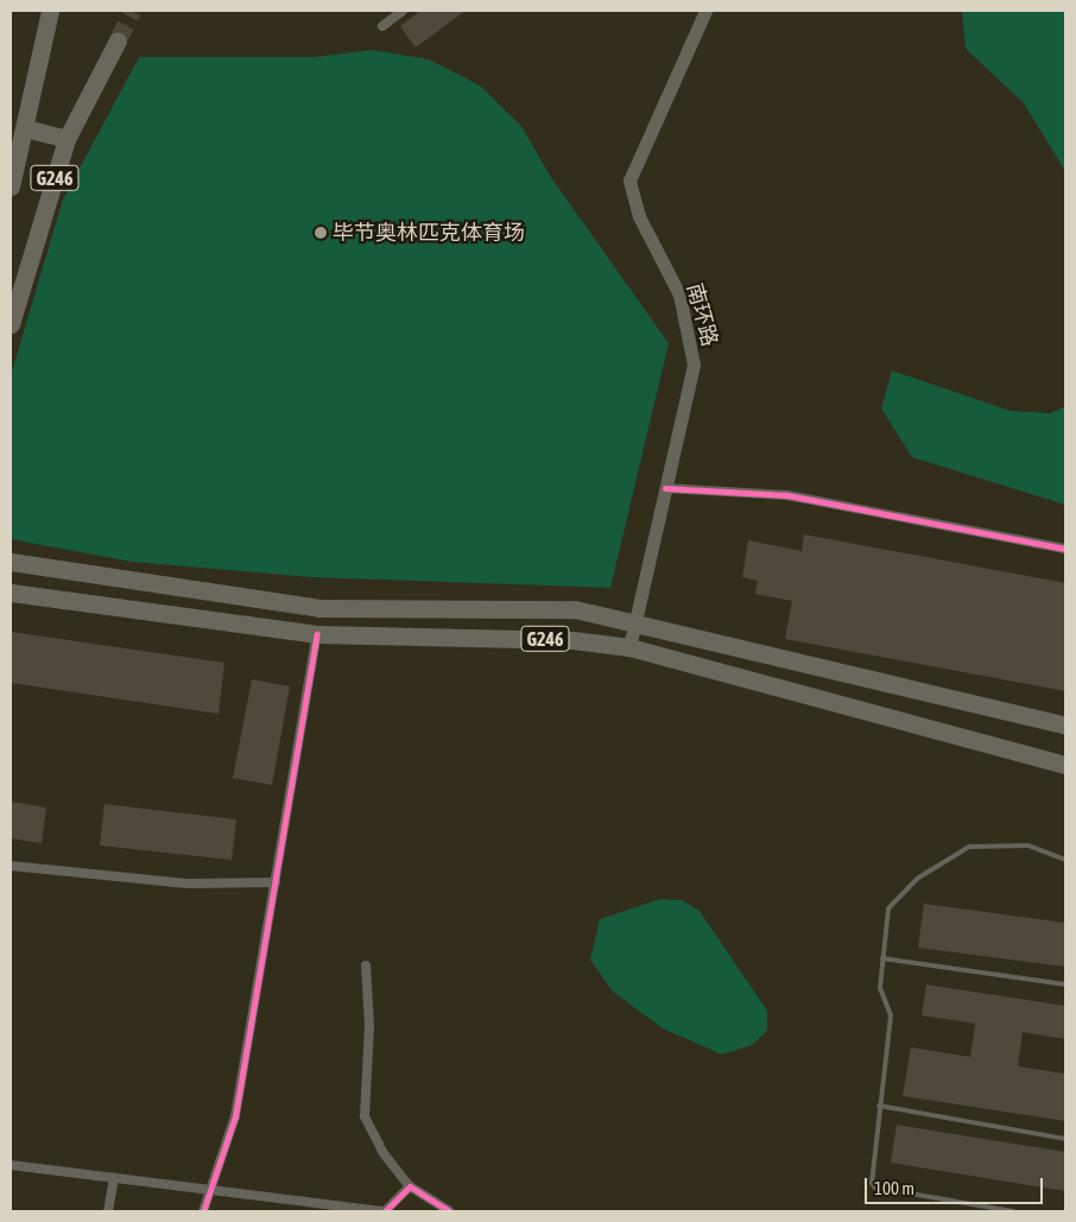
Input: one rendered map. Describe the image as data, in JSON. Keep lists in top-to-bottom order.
{
  "streets": {
    "highway": ["G246"],
    "main road": ["南环路"]
  },
  "crossings": [
    ["G246", "南环路"]
  ],
  "places": ["毕节奥林匹克体育场"],
  "scale_bar": "100 m"
}
